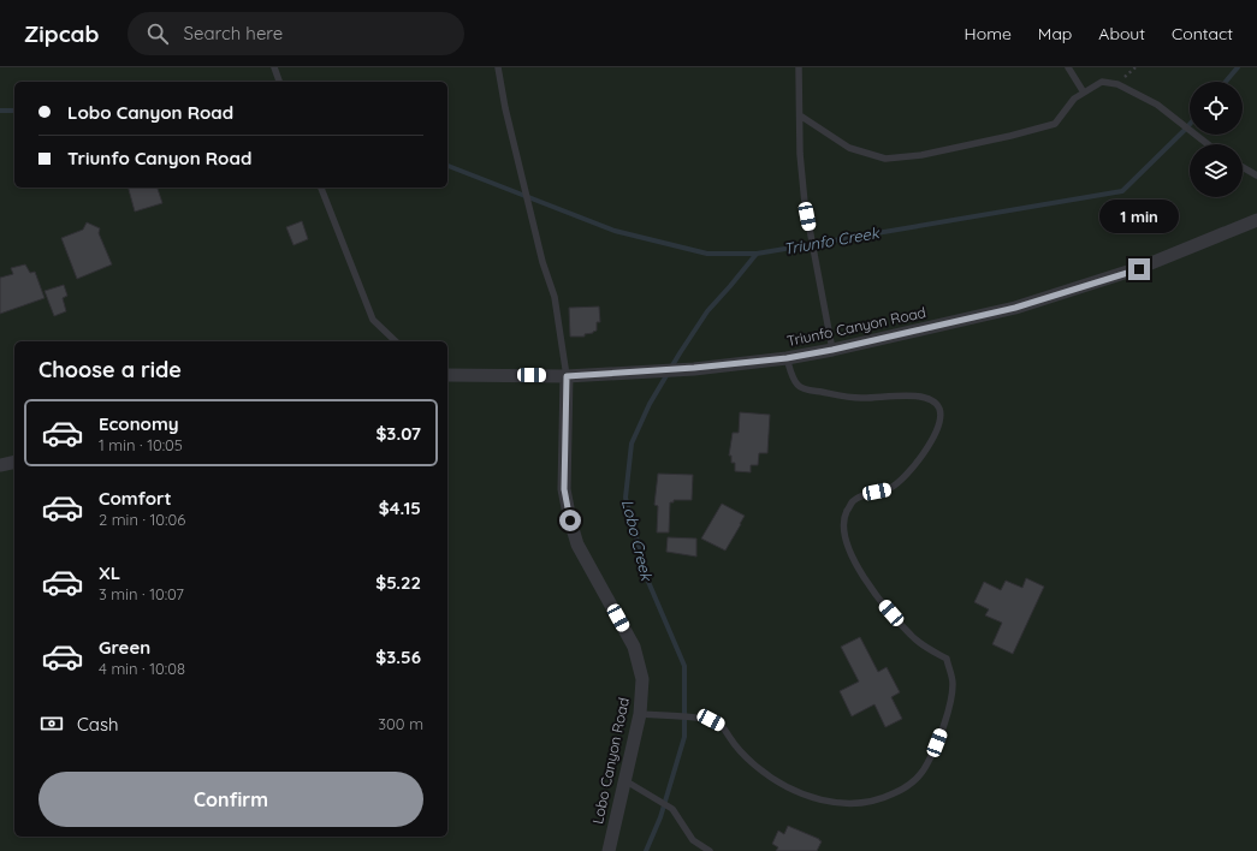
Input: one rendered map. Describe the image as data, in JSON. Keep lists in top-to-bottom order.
{
  "streets": {
    "street": ["Triunfo Canyon Road", "Lobo Canyon Road"]
  },
  "crossings": [
    ["Triunfo Canyon Road", "Lobo Canyon Road"]
  ],
  "water": ["Triunfo Creek", "Lobo Creek"],
  "page": {
    "header": "Zipcab",
    "search": "Search here",
    "nav": [
      "Home",
      "Map",
      "About",
      "Contact"
    ],
    "banner": ["Lobo Canyon Road", "Triunfo Canyon Road"],
    "bubble": "1 min",
    "heading": "Choose a ride",
    "list": [
      {
        "name": "Economy",
        "note": "1 min · 10:05",
        "value": "$3.07"
      },
      {
        "name": "Comfort",
        "note": "2 min · 10:06",
        "value": "$4.15"
      },
      {
        "name": "XL",
        "note": "3 min · 10:07",
        "value": "$5.22"
      },
      {
        "name": "Green",
        "note": "4 min · 10:08",
        "value": "$3.56"
      }
    ],
    "pay": ["Cash", "300 m"],
    "buttons": "Confirm"
  }
}
